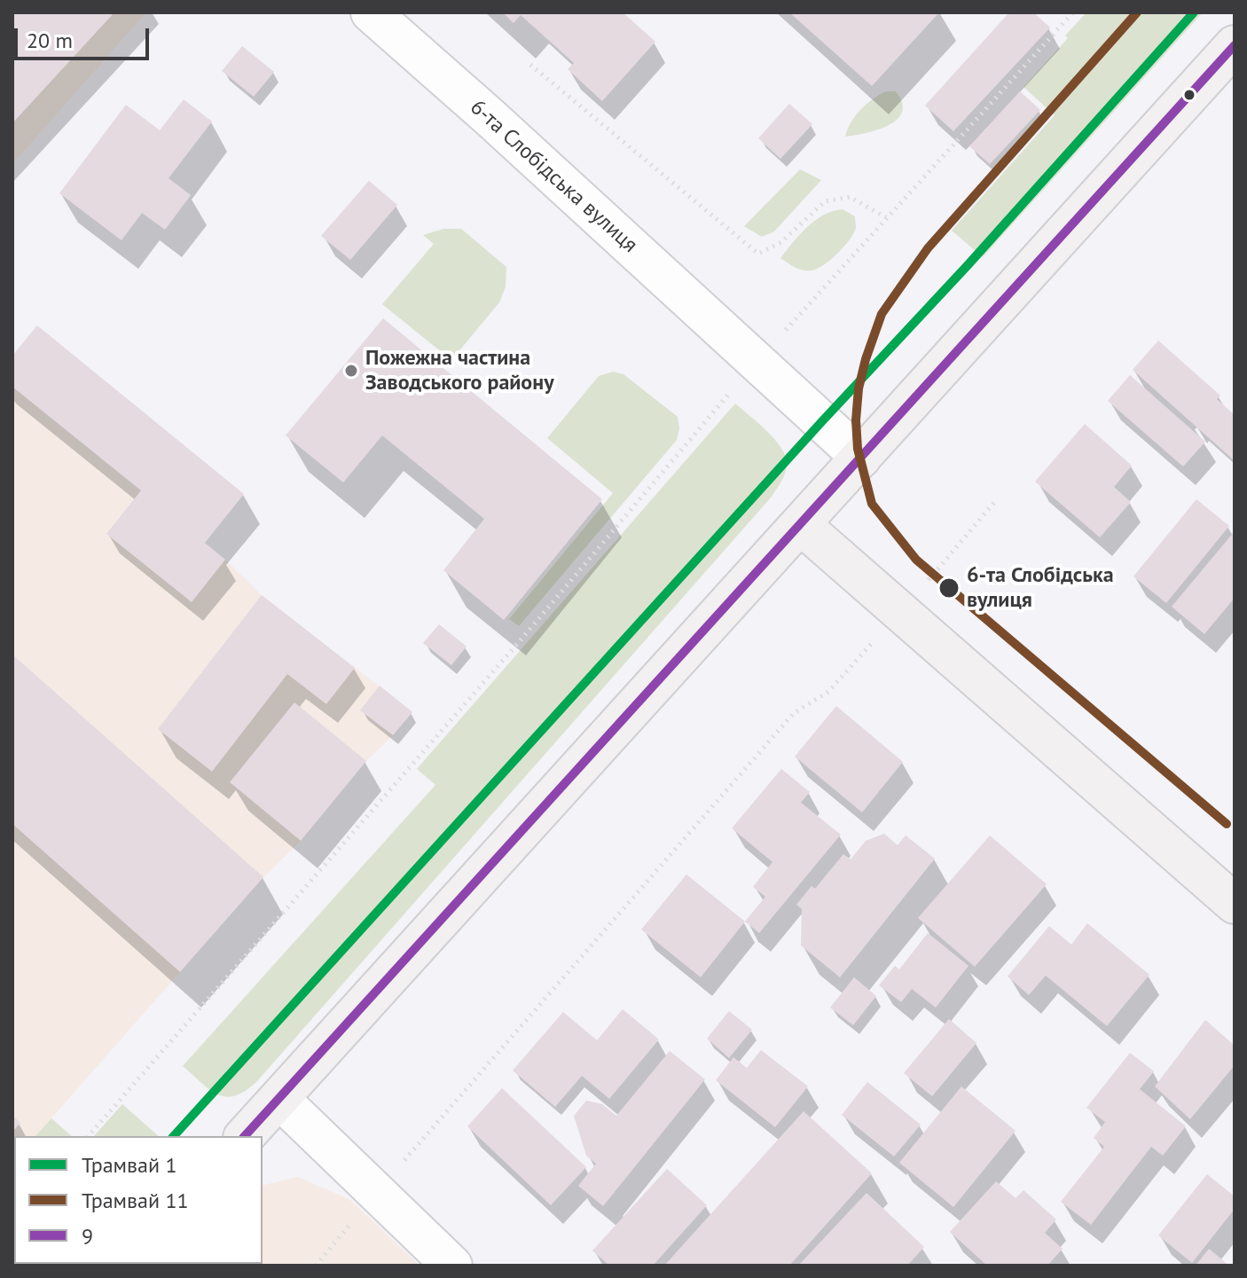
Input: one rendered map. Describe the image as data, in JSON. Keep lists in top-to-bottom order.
{
  "streets": {
    "street": ["6-та Слобідська вулиця"]
  },
  "places": ["Пожежна частина Заводського району", "6-та Слобідська вулиця"],
  "lines": ["tram line 1", "tram line 11", "transit line 9"],
  "legend": ["Трамвай 1", "Трамвай 11", "9"],
  "scale_bar": "20 m"
}
